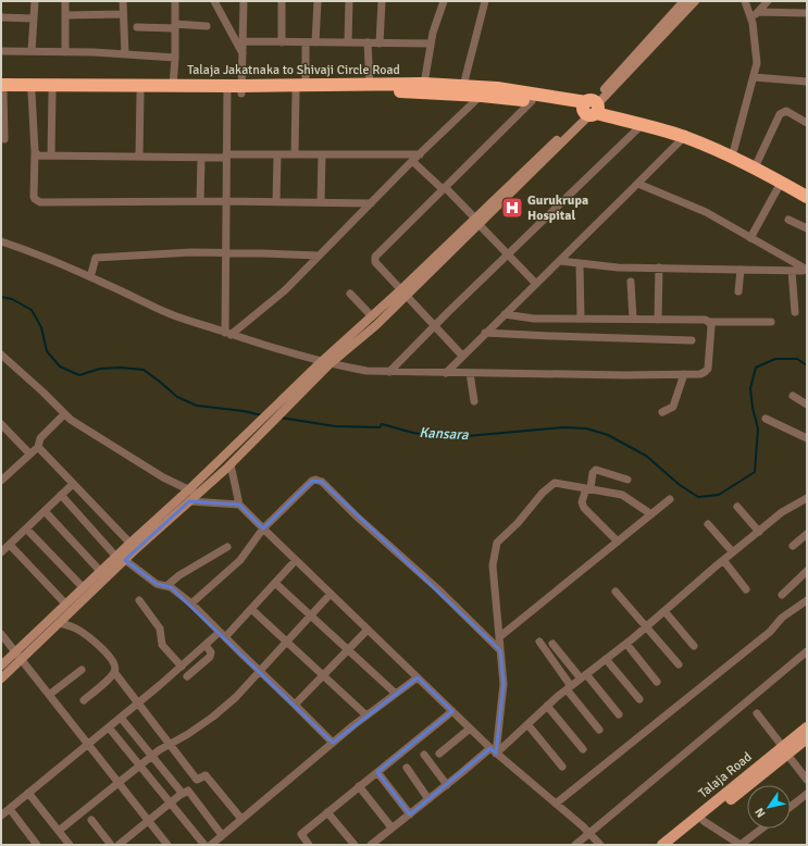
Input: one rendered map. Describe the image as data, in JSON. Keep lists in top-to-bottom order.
{
  "streets": {
    "highway": ["Talaja Jakatnaka to Shivaji Circle Road"],
    "main road": ["Talaja Road"]
  },
  "water": ["Kansara"],
  "places": {
    "hospital": ["Gurukrupa Hospital"]
  },
  "north": "bottom left"
}
